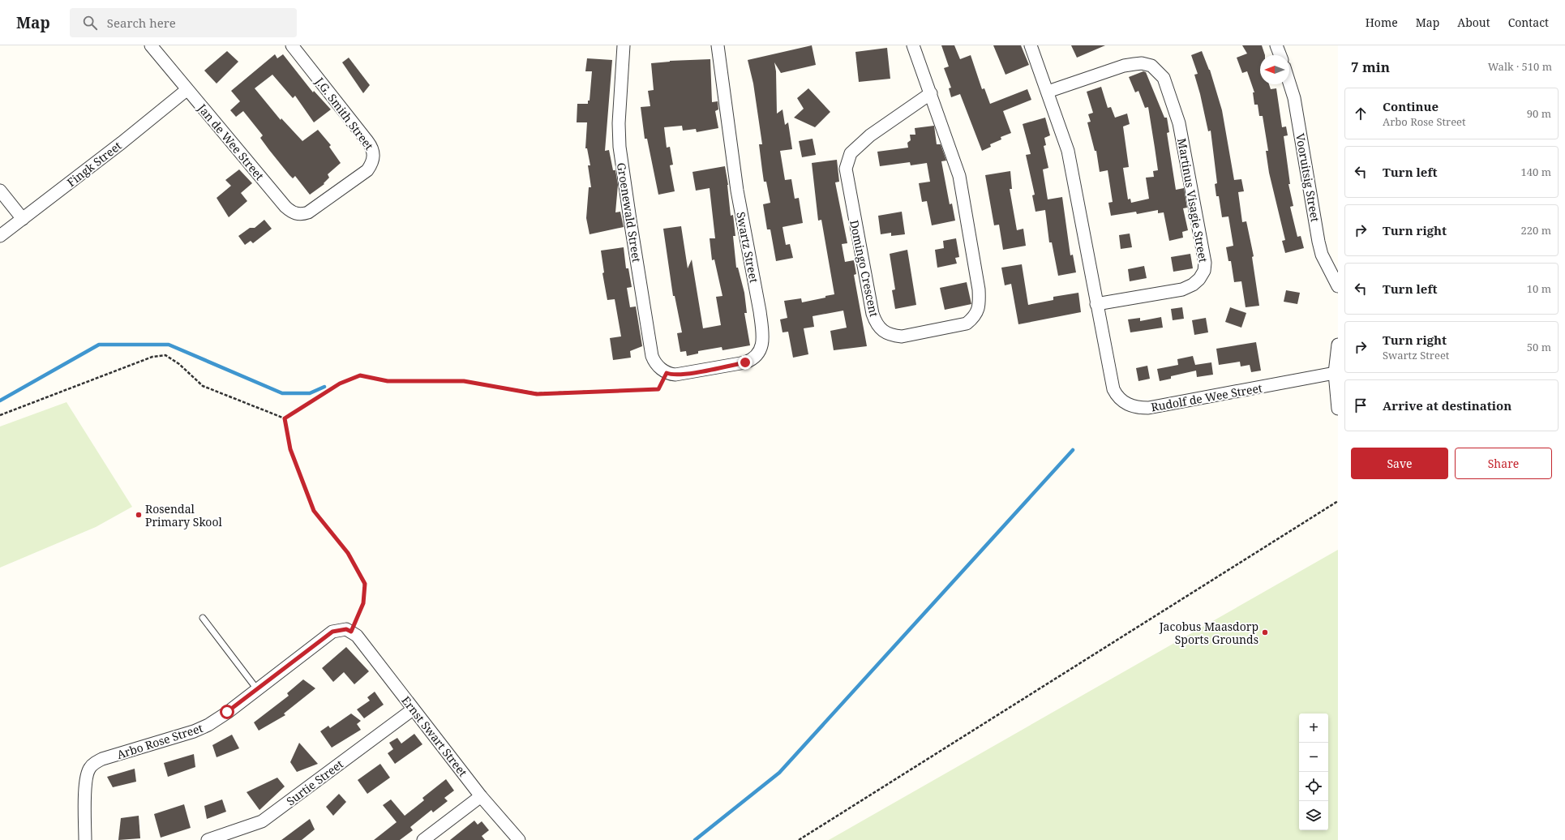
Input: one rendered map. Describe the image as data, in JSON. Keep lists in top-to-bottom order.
{
  "streets": {
    "street": [
      "J.G. Smith Street",
      "Jan de Wee Street",
      "Fingk Street",
      "Vooruitsig Street",
      "Martinus Visagie Street",
      "Groenewald Street",
      "Swartz Street",
      "Domingo Crescent",
      "Rudolf de Wee Street",
      "Ernst Swart Street",
      "Arbo Rose Street",
      "Surtie Street"
    ]
  },
  "crossings": [
    ["J.G. Smith Street", "Jan de Wee Street"],
    ["Jan de Wee Street", "Fingk Street"],
    ["Martinus Visagie Street", "Rudolf de Wee Street"],
    ["Groenewald Street", "Swartz Street"],
    ["Ernst Swart Street", "Arbo Rose Street"],
    ["Ernst Swart Street", "Surtie Street"]
  ],
  "places": ["Rosendal Primary Skool", "Jacobus Maasdorp Sports Grounds"],
  "north": "left",
  "page": {
    "header": "Map",
    "search": "Search here",
    "nav": [
      "Home",
      "Map",
      "About",
      "Contact"
    ],
    "heading": ["7 min", "Walk · 510 m"],
    "list": [
      ["Continue", "Arbo Rose Street", "90 m"],
      ["Turn left", "140 m"],
      ["Turn right", "220 m"],
      ["Turn left", "10 m"],
      ["Turn right", "Swartz Street", "50 m"],
      "Arrive at destination"
    ],
    "buttons": ["Save", "Share"],
    "map_buttons": ["+", "−"]
  }
}
